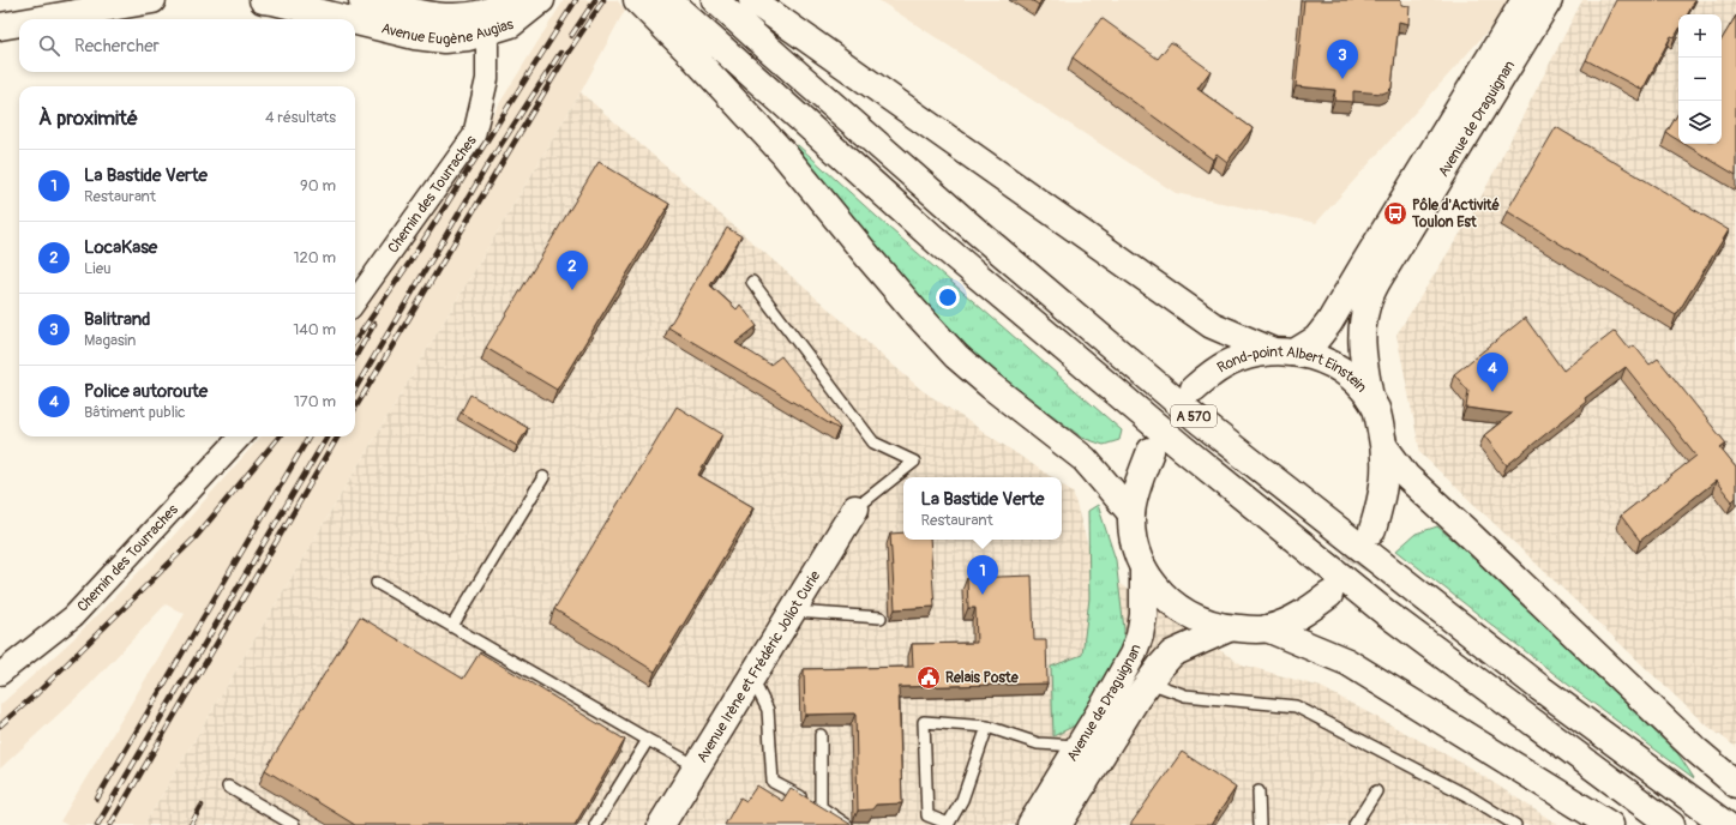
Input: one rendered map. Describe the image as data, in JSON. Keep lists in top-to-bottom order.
{
  "streets": {
    "main road": [
      "Avenue Eugène Augias",
      "Avenue de Draguignan",
      "Rond-point Albert Einstein",
      "A 570",
      "Avenue Irène et Frédéric Joliot Curie"
    ],
    "street": ["Chemin des Tourraches"]
  },
  "crossings": [
    ["Avenue Eugène Augias", "Chemin des Tourraches"],
    ["Avenue de Draguignan", "Rond-point Albert Einstein"]
  ],
  "places": {
    "bus stop": ["Pôle d'Activité Toulon Est"],
    "public building": ["Relais Poste"]
  },
  "page": {
    "map_buttons": ["+", "−"],
    "search": "Rechercher",
    "pins": [
      "3",
      "2",
      "4",
      "1"
    ],
    "heading": ["À proximité", "4 résultats"],
    "list": [
      {
        "mark": "1",
        "name": "La Bastide Verte",
        "note": "Restaurant",
        "value": "90 m"
      },
      {
        "mark": "2",
        "name": "LocaKase",
        "note": "Lieu",
        "value": "120 m"
      },
      {
        "mark": "3",
        "name": "Balitrand",
        "note": "Magasin",
        "value": "140 m"
      },
      {
        "mark": "4",
        "name": "Police autoroute",
        "note": "Bâtiment public",
        "value": "170 m"
      }
    ],
    "popup": ["La Bastide Verte", "Restaurant"]
  }
}
